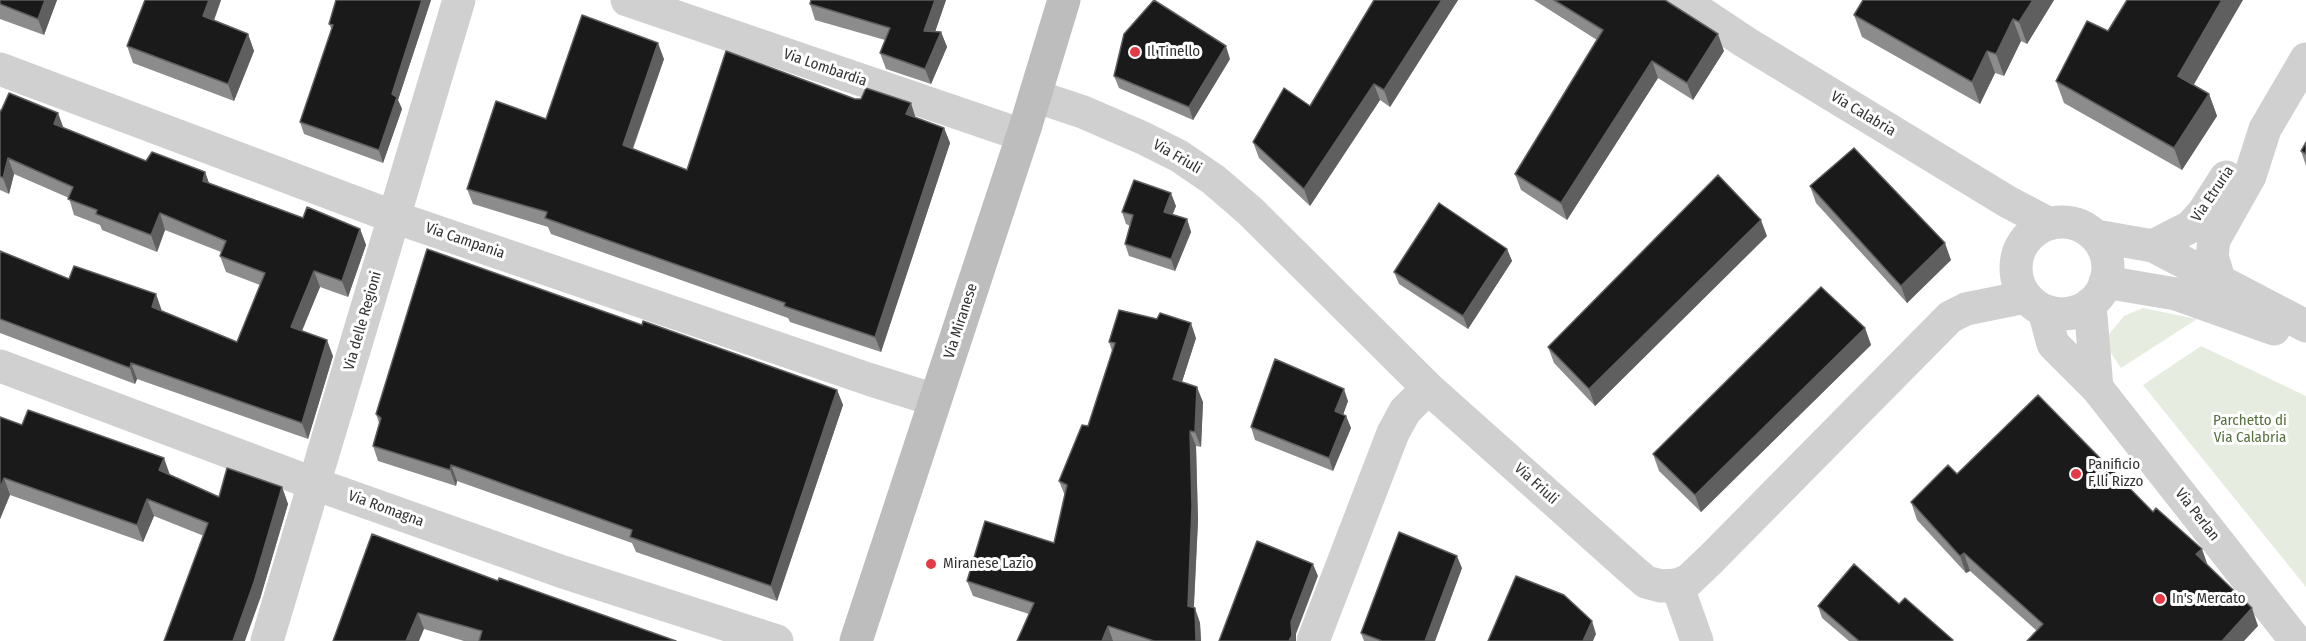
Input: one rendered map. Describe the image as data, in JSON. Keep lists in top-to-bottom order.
{
  "streets": {
    "street": [
      "Via Lombardia",
      "Via Calabria",
      "Via Friuli",
      "Via Etruria",
      "Via Campania",
      "Via delle Regioni",
      "Via Miranese",
      "Via Romagna",
      "Via Perlan"
    ]
  },
  "crossings": [
    ["Via Lombardia", "Via Miranese"],
    ["Via Calabria", "Via Etruria"],
    ["Via Calabria", "Via Perlan"],
    ["Via Friuli", "Via Miranese"],
    ["Via Campania", "Via delle Regioni"],
    ["Via Campania", "Via Miranese"],
    ["Via delle Regioni", "Via Romagna"]
  ],
  "parks": ["Parchetto di Via Calabria"],
  "places": [
    "Il Tinello",
    "Panificio F.lli Rizzo",
    "Miranese Lazio",
    "In's Mercato"
  ]
}
